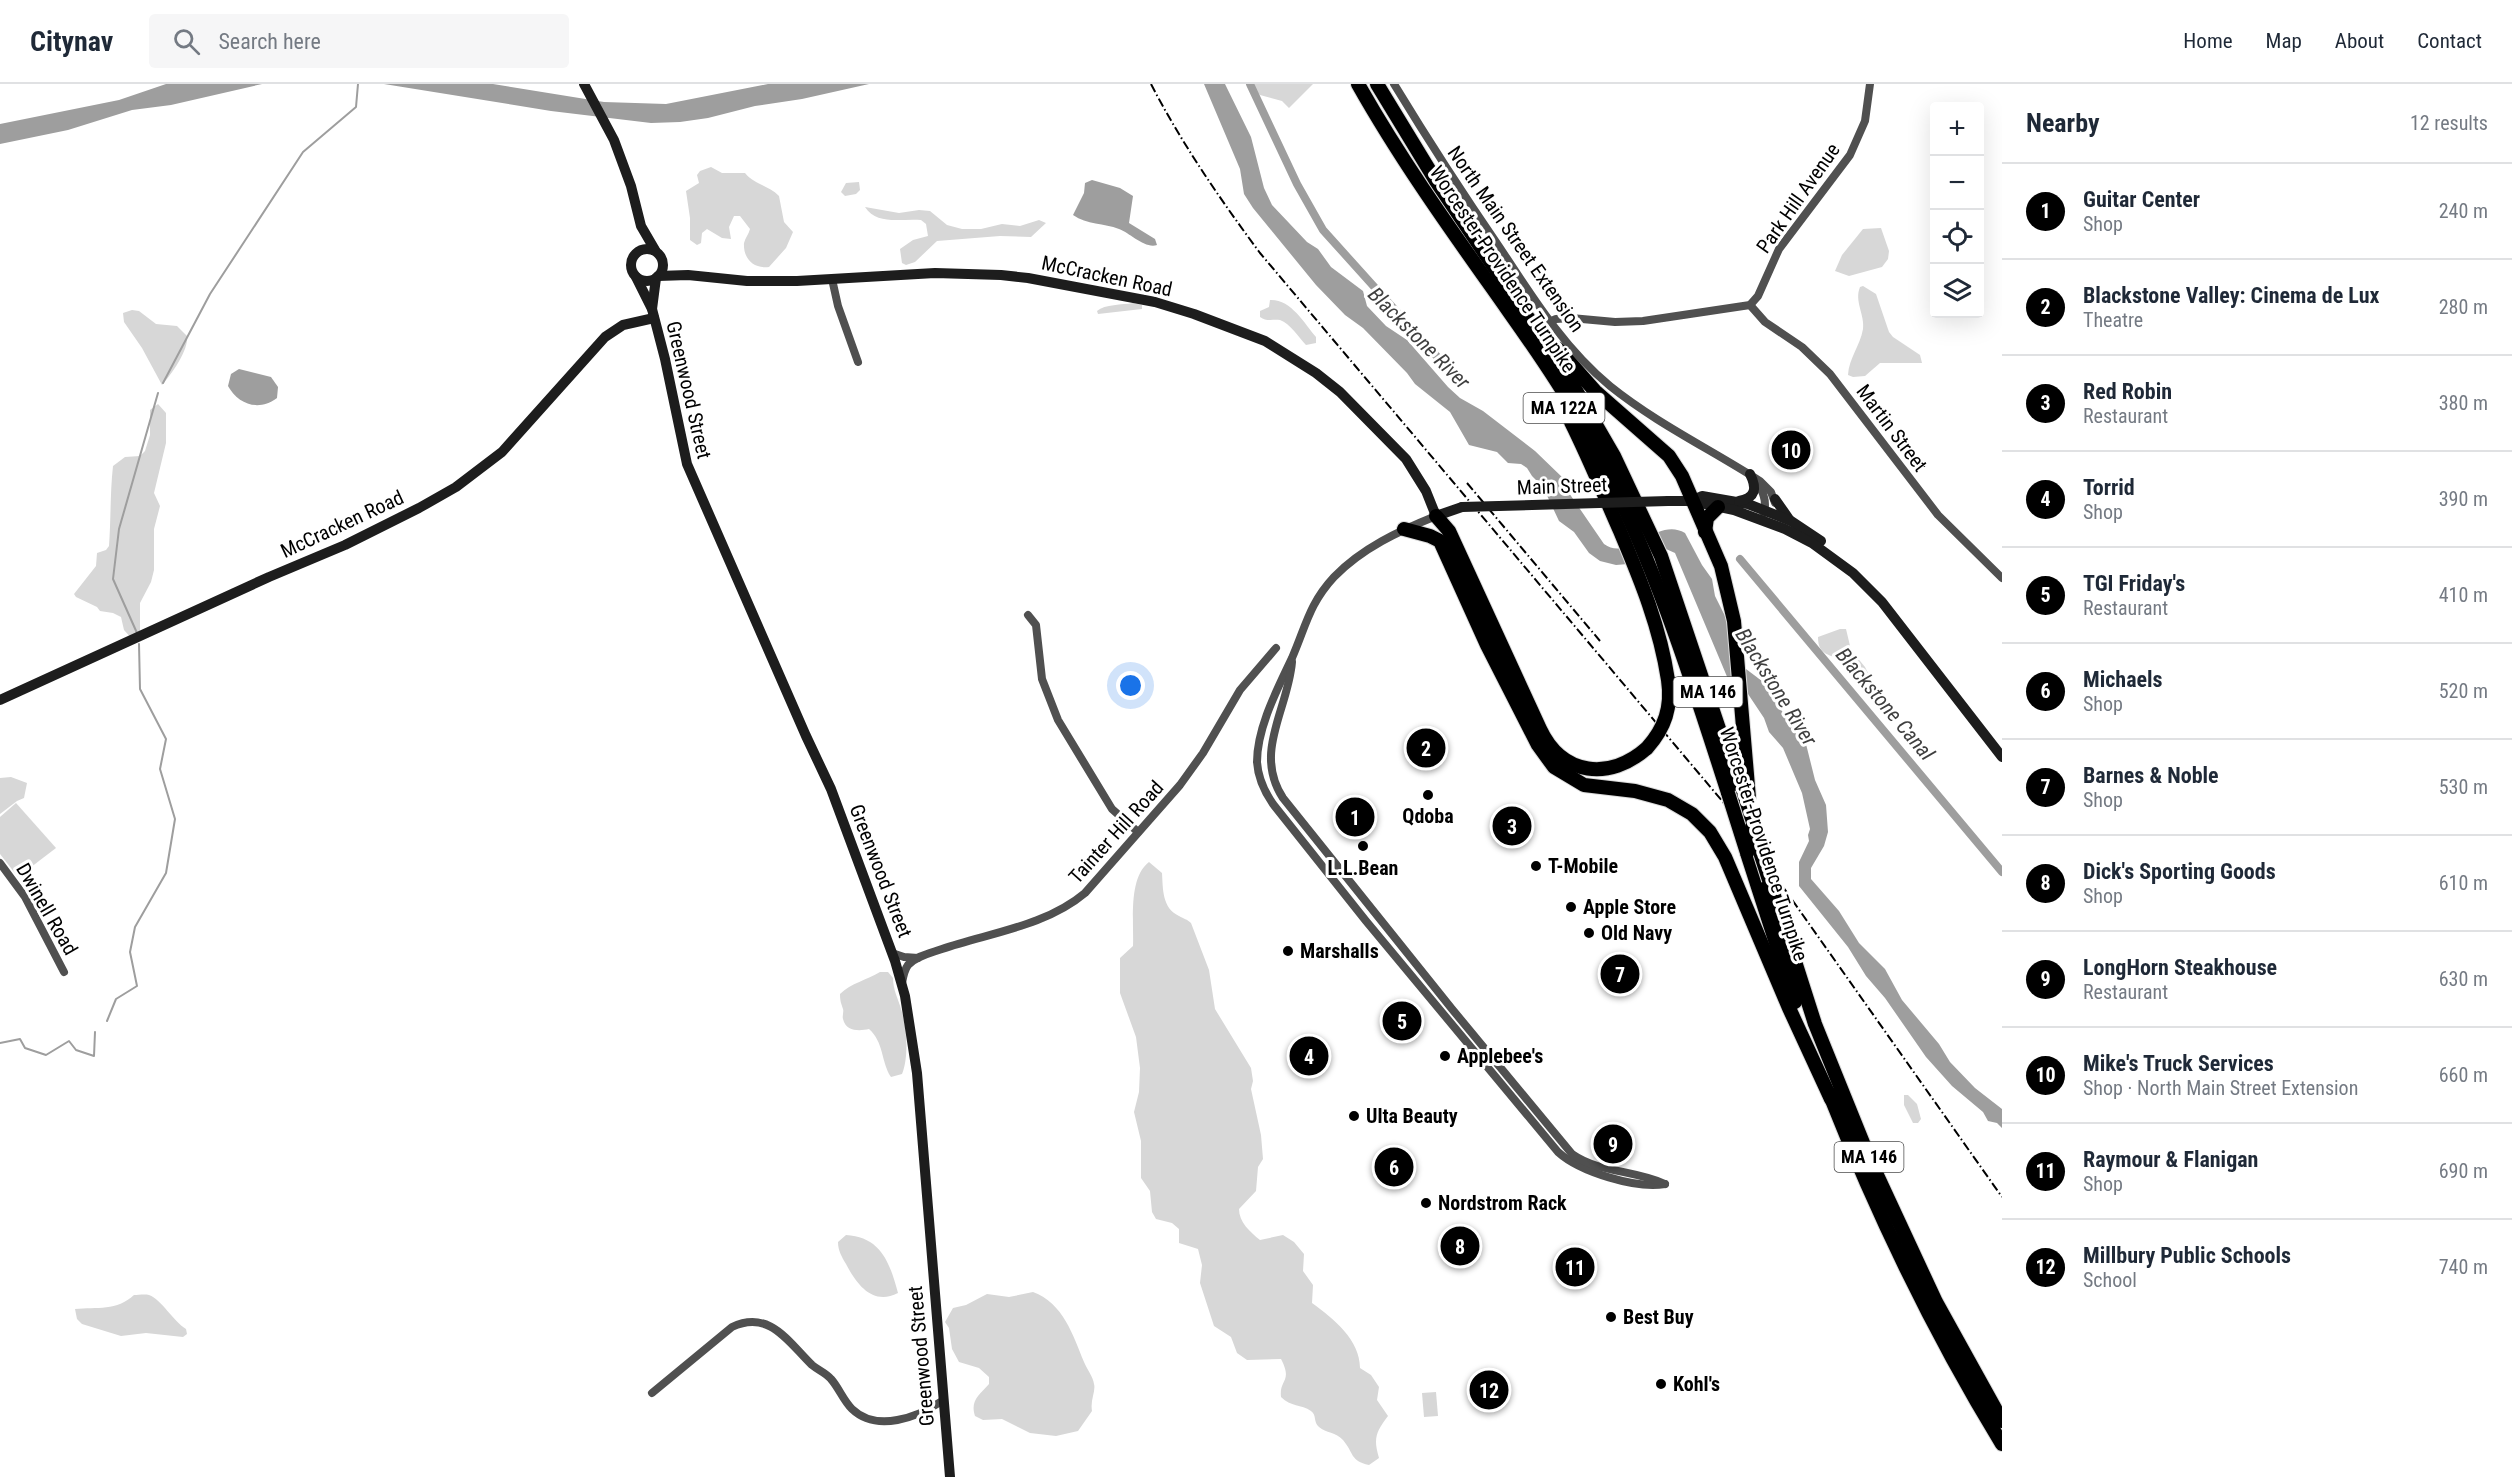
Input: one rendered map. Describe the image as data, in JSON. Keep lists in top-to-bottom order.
{
  "streets": {
    "highway": ["Worcester-Providence Turnpike", "MA 122A", "MA 146"],
    "street": [
      "Park Hill Avenue",
      "North Main Street Extension",
      "McCracken Road",
      "Greenwood Street",
      "Martin Street",
      "Main Street",
      "Tainter Hill Road",
      "Dwinell Road"
    ]
  },
  "crossings": [
    ["Park Hill Avenue", "Martin Street"],
    ["Worcester-Providence Turnpike", "MA 122A"],
    ["McCracken Road", "Greenwood Street"],
    ["McCracken Road", "MA 122A"],
    ["McCracken Road", "Main Street"],
    ["MA 122A", "Main Street"]
  ],
  "water": ["Blackstone River", "Blackstone Canal"],
  "places": [
    "Qdoba",
    "L.L.Bean",
    "T-Mobile",
    "Apple Store",
    "Old Navy",
    "Marshalls",
    "Applebee's",
    "Ulta Beauty",
    "Nordstrom Rack",
    "Best Buy",
    "Kohl's"
  ],
  "page": {
    "header": "Citynav",
    "search": "Search here",
    "nav": [
      "Home",
      "Map",
      "About",
      "Contact"
    ],
    "heading": ["Nearby", "12 results"],
    "map_buttons": ["+", "−"],
    "list": [
      {
        "mark": "1",
        "name": "Guitar Center",
        "note": "Shop",
        "value": "240 m"
      },
      {
        "mark": "2",
        "name": "Blackstone Valley: Cinema de Lux",
        "note": "Theatre",
        "value": "280 m"
      },
      {
        "mark": "3",
        "name": "Red Robin",
        "note": "Restaurant",
        "value": "380 m"
      },
      {
        "mark": "4",
        "name": "Torrid",
        "note": "Shop",
        "value": "390 m"
      },
      {
        "mark": "5",
        "name": "TGI Friday's",
        "note": "Restaurant",
        "value": "410 m"
      },
      {
        "mark": "6",
        "name": "Michaels",
        "note": "Shop",
        "value": "520 m"
      },
      {
        "mark": "7",
        "name": "Barnes & Noble",
        "note": "Shop",
        "value": "530 m"
      },
      {
        "mark": "8",
        "name": "Dick's Sporting Goods",
        "note": "Shop",
        "value": "610 m"
      },
      {
        "mark": "9",
        "name": "LongHorn Steakhouse",
        "note": "Restaurant",
        "value": "630 m"
      },
      {
        "mark": "10",
        "name": "Mike's Truck Services",
        "note": "Shop · North Main Street Extension",
        "value": "660 m"
      },
      {
        "mark": "11",
        "name": "Raymour & Flanigan",
        "note": "Shop",
        "value": "690 m"
      },
      {
        "mark": "12",
        "name": "Millbury Public Schools",
        "note": "School",
        "value": "740 m"
      }
    ],
    "pins": [
      "10",
      "2",
      "1",
      "3",
      "7",
      "5",
      "4",
      "9",
      "6",
      "8",
      "11",
      "12"
    ]
  }
}
